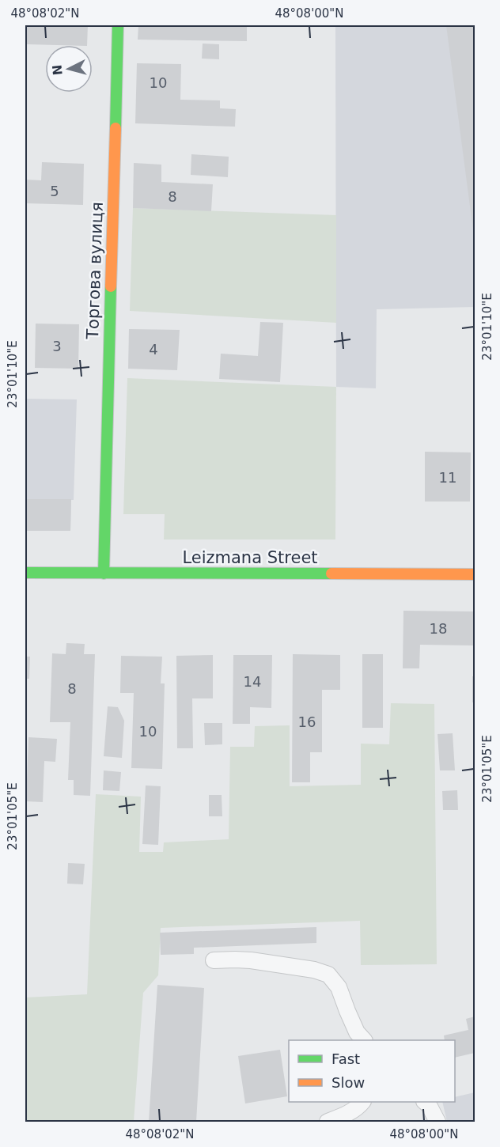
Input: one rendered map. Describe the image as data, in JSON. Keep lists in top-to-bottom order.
{
  "streets": {
    "street": ["Торгова вулиця", "Leizmana Street"]
  },
  "crossings": [
    ["Торгова вулиця", "Leizmana Street"]
  ],
  "house_numbers": [
    "10",
    "5",
    "8",
    "3",
    "4",
    "11",
    "18",
    "14",
    "8",
    "16",
    "10"
  ],
  "legend": ["Fast", "Slow"],
  "north": "left",
  "coordinates": [
    "48°08'02\"N",
    "48°08'00\"N",
    "23°01'10\"E",
    "23°01'05\"E"
  ]
}
